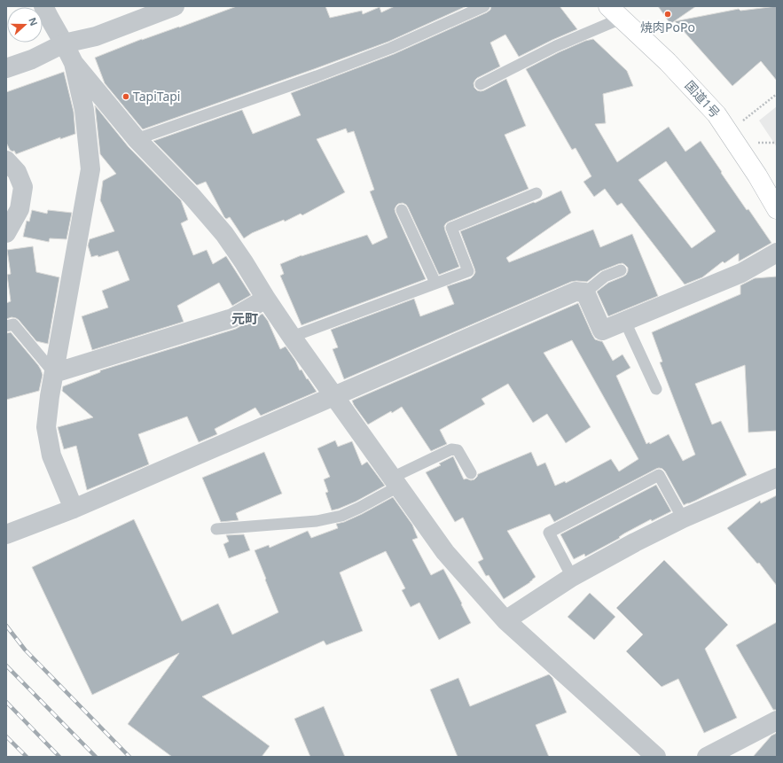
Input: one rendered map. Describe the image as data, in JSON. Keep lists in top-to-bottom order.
{
  "streets": {
    "highway": ["国道1号"]
  },
  "districts": ["元町"],
  "places": ["焼肉PoPo", "TapiTapi"],
  "north": "right"
}
